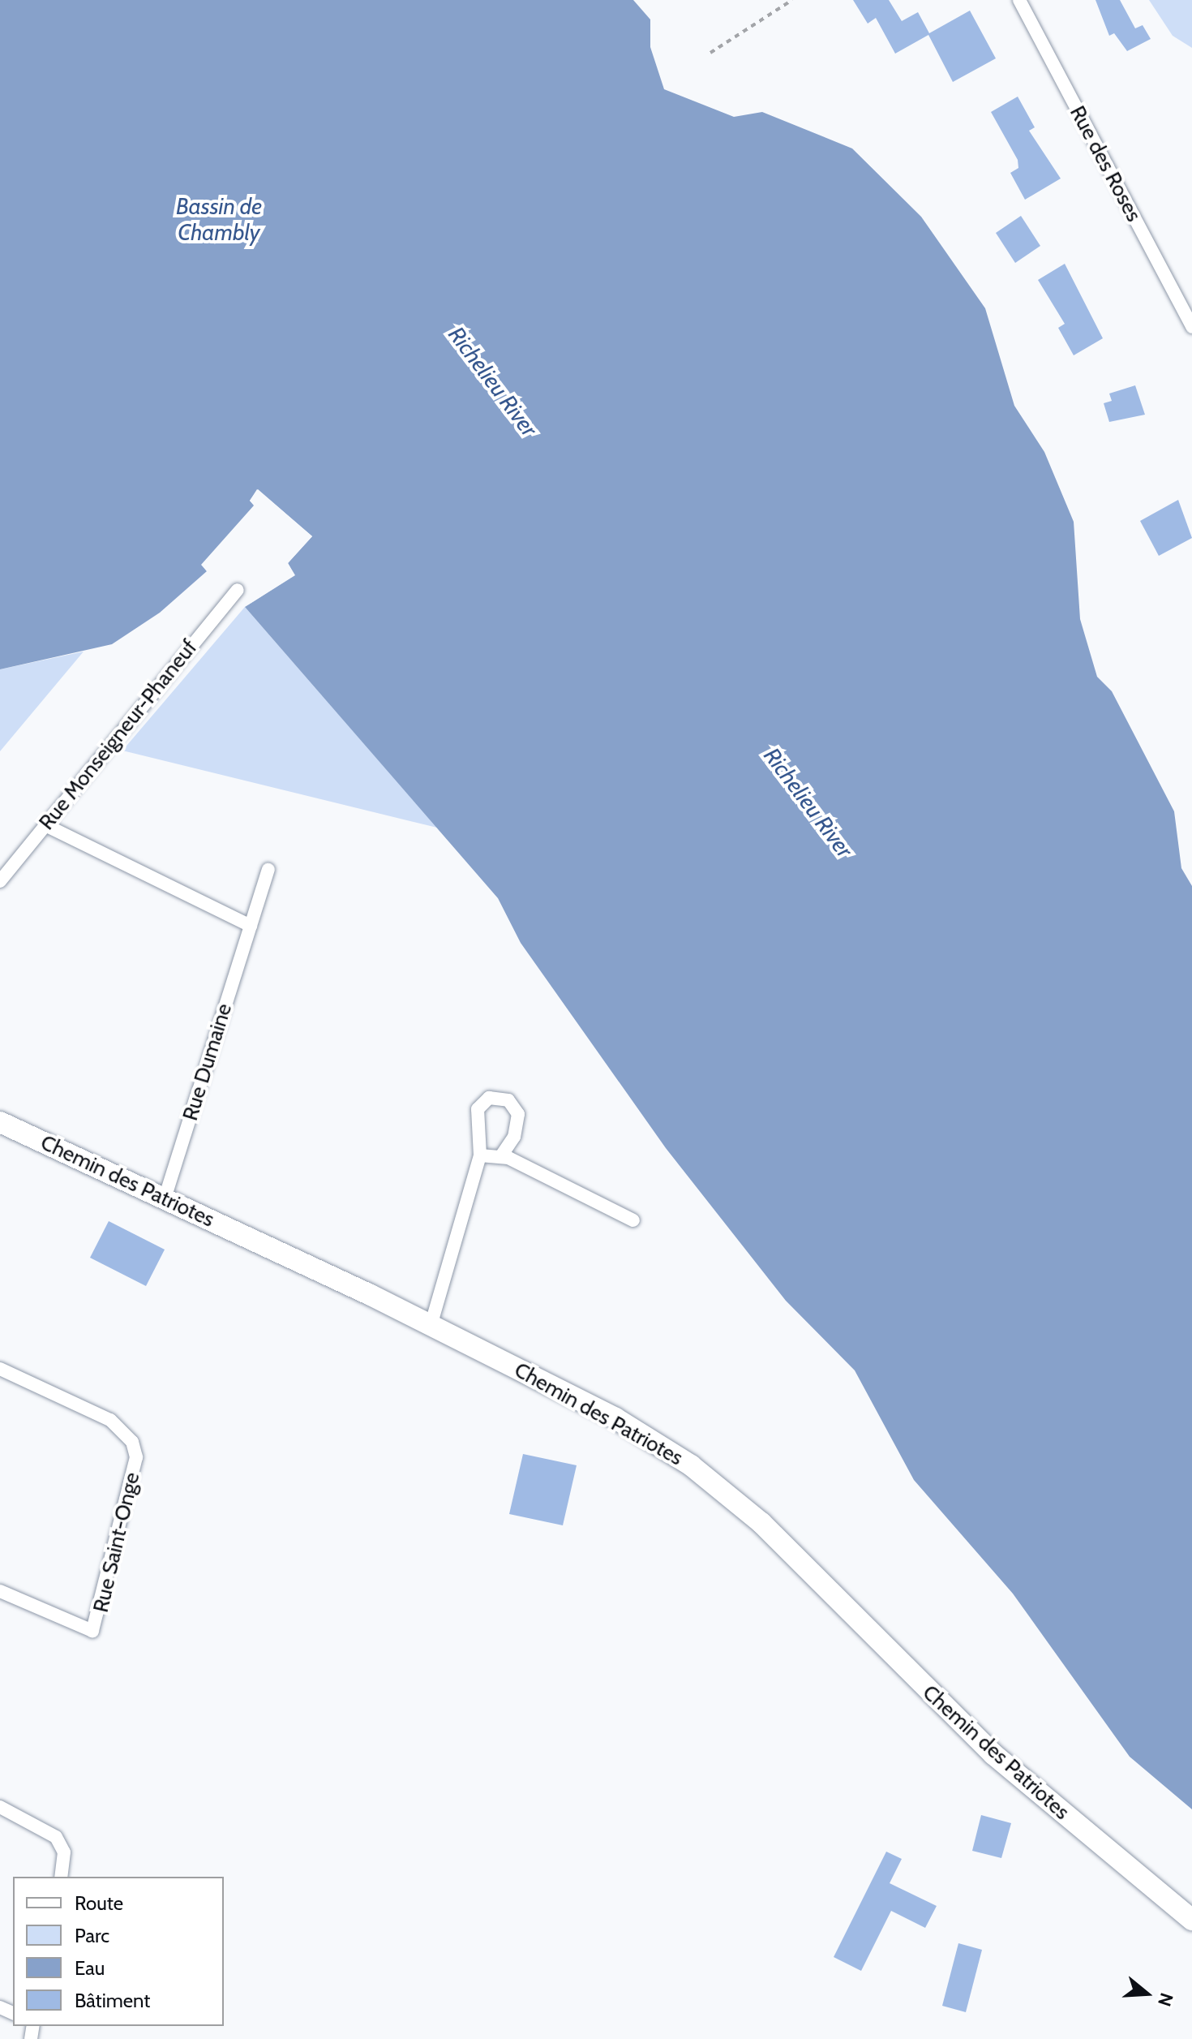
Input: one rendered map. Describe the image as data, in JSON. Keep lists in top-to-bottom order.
{
  "streets": {
    "main road": ["Chemin des Patriotes"],
    "street": [
      "Rue des Roses",
      "Rue Monseigneur-Phaneuf",
      "Rue Dumaine",
      "Rue Saint-Onge"
    ]
  },
  "crossings": [
    ["Rue Dumaine", "Chemin des Patriotes"]
  ],
  "water": ["Bassin de Chambly", "Richelieu River"],
  "legend": [
    "Route",
    "Parc",
    "Eau",
    "Bâtiment"
  ],
  "north": "right"
}
